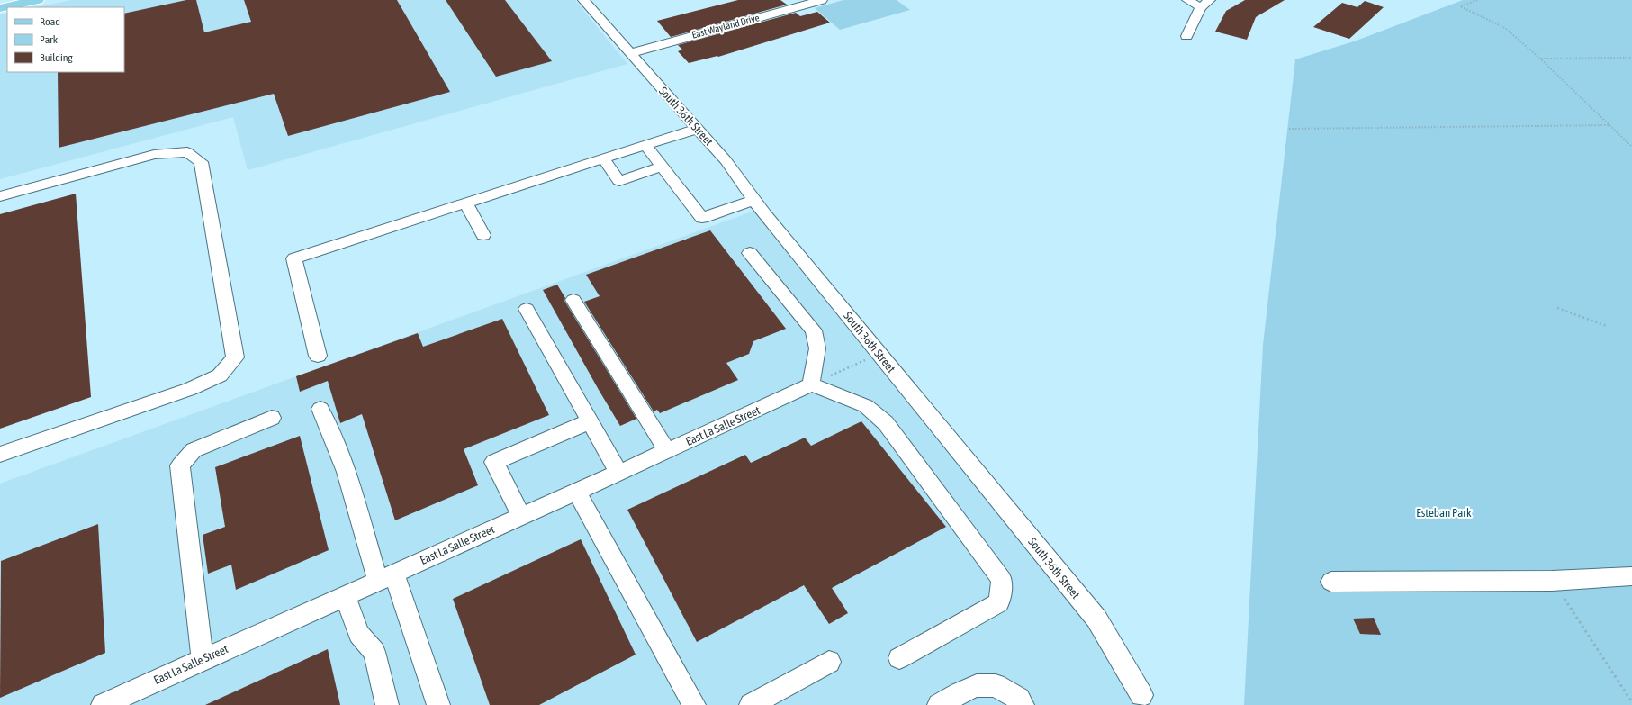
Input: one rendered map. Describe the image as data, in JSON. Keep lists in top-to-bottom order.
{
  "streets": {
    "street": ["East Wayland Drive", "South 36th Street", "East La Salle Street"]
  },
  "crossings": [
    ["East Wayland Drive", "South 36th Street"]
  ],
  "parks": ["Esteban Park"],
  "legend": ["Road", "Park", "Building"]
}
